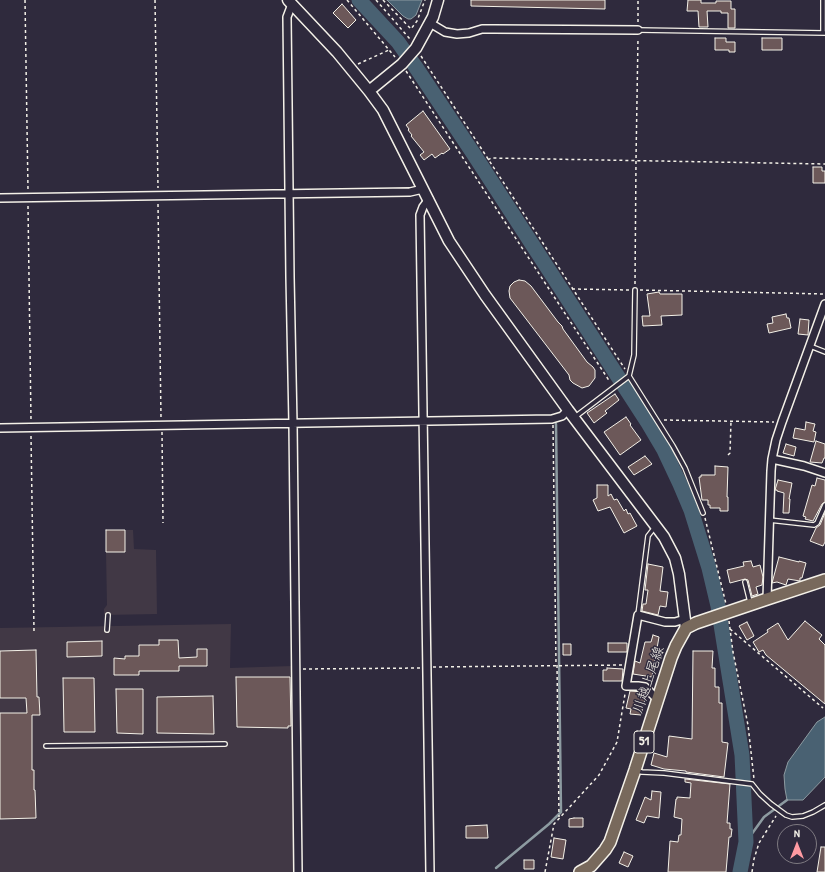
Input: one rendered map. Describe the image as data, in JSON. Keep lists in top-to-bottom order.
{
  "streets": {
    "main road": ["川越上尾線", "51"]
  },
  "north": "top"
}
